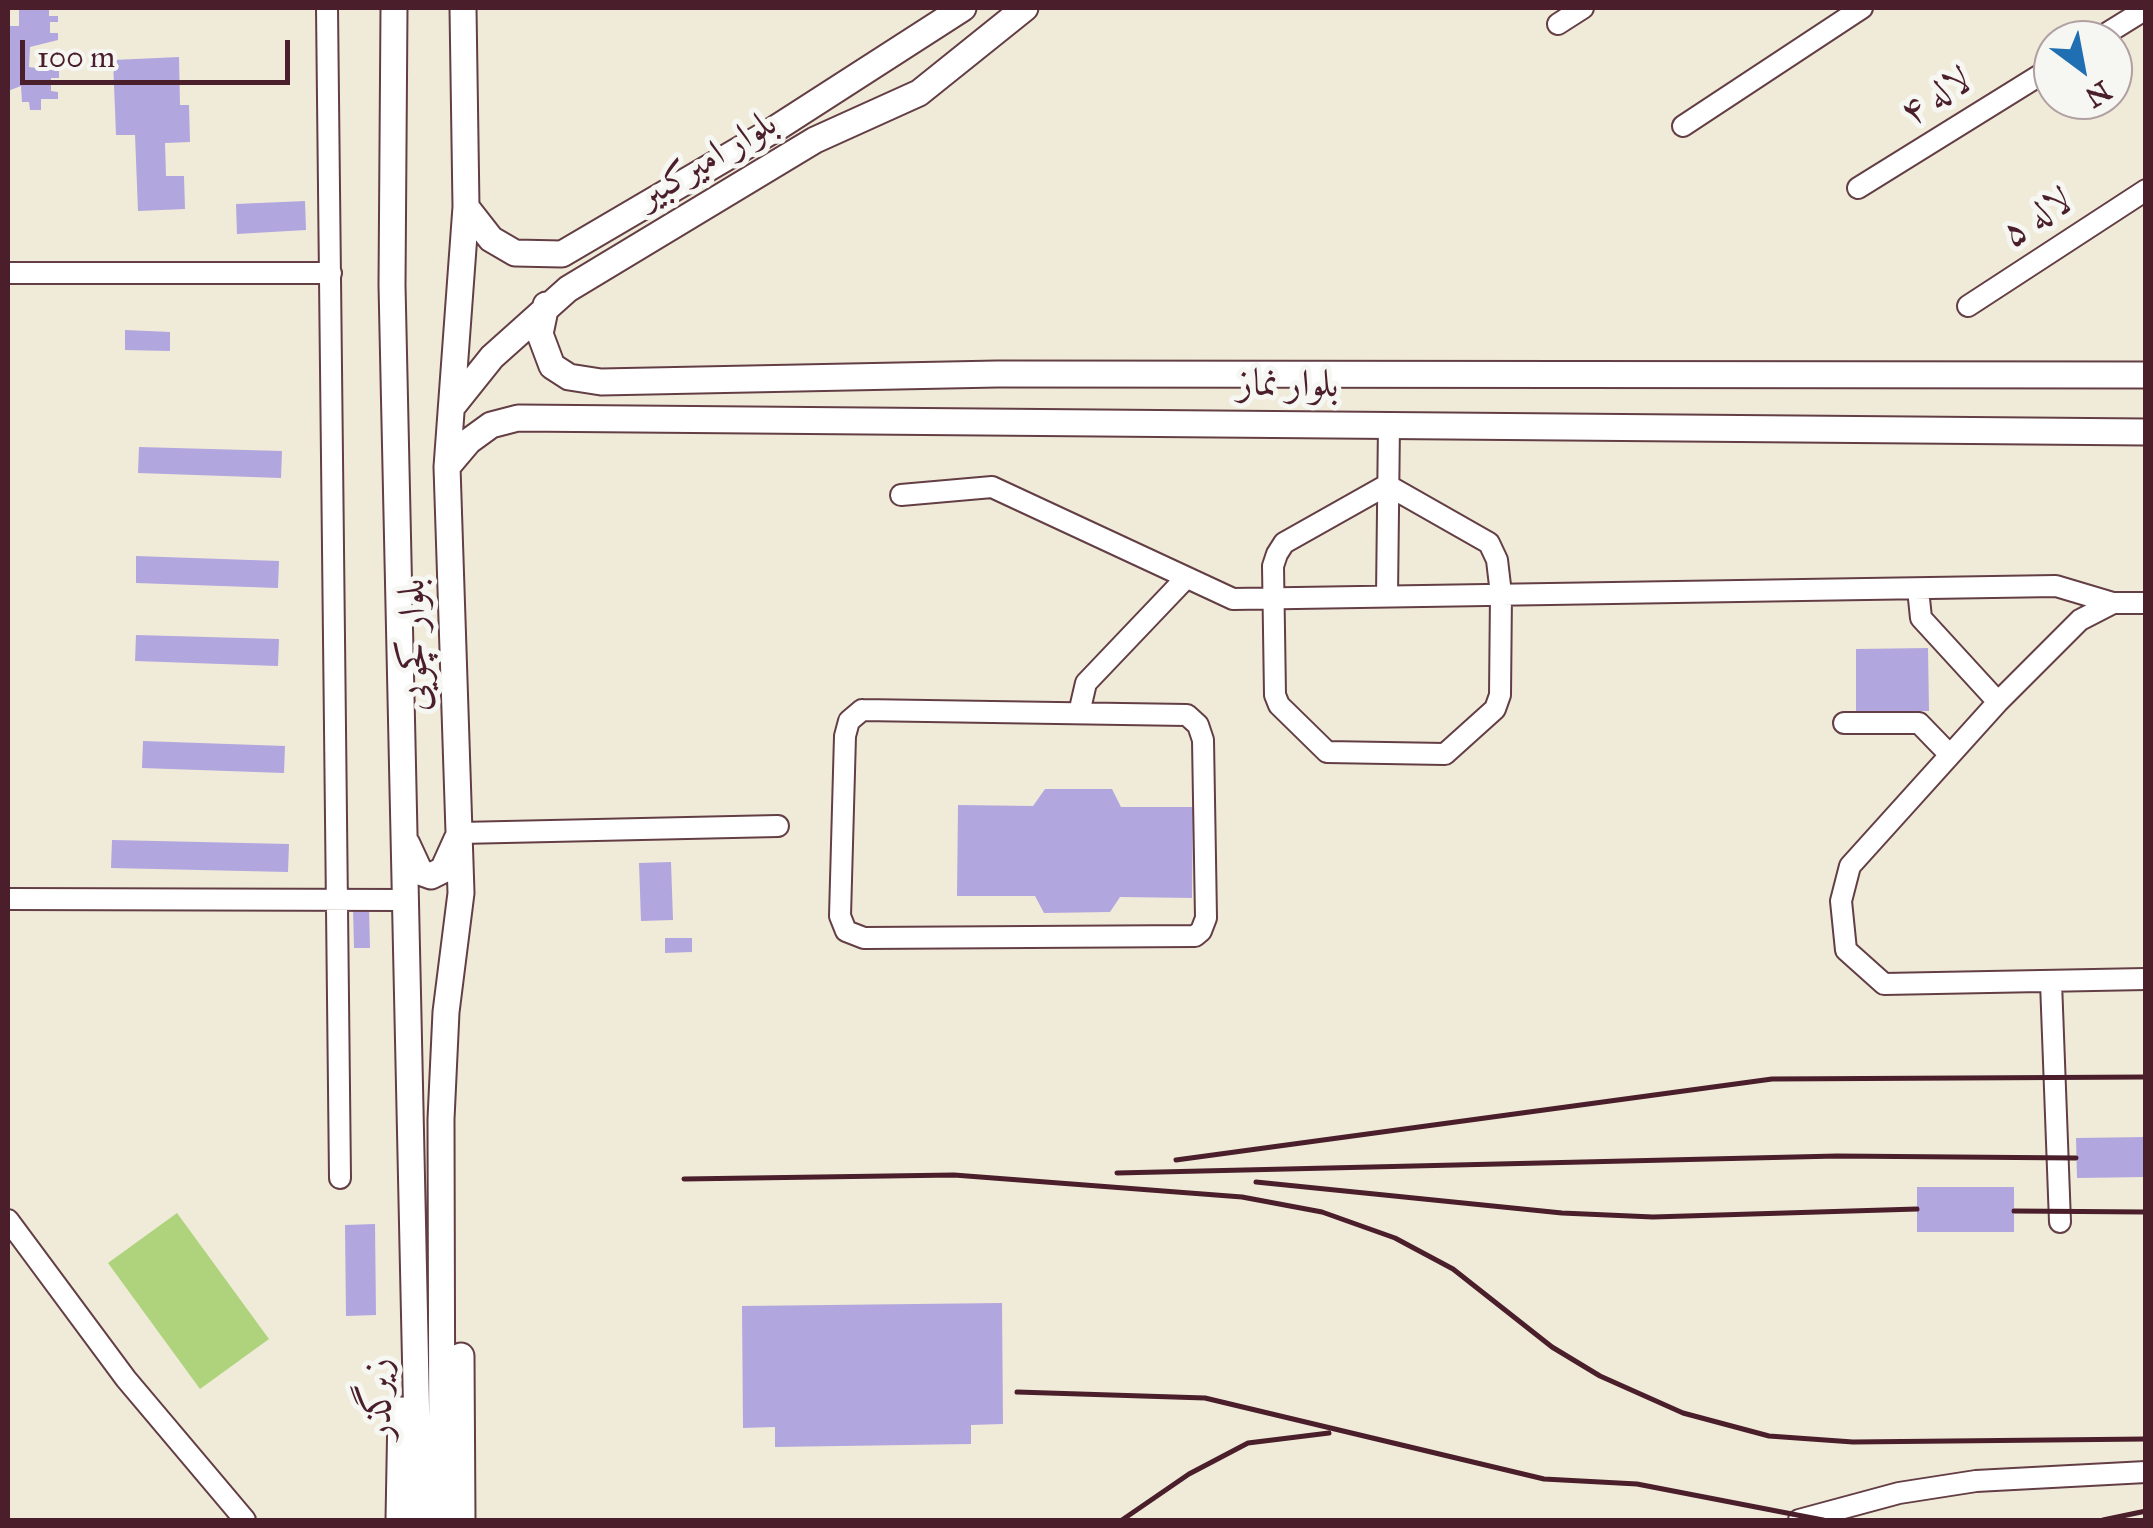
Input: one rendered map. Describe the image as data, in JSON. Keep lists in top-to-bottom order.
{
  "streets": {
    "main road": [
      "بلوار امیرکبیر",
      "بلوار نماز",
      "بلوار کچویی",
      "زیرگذر"
    ],
    "street": ["لاله ۴", "لاله ۵"]
  },
  "crossings": [
    ["بلوار امیرکبیر", "بلوار نماز"],
    ["بلوار امیرکبیر", "بلوار کچویی"],
    ["بلوار نماز", "بلوار کچویی"],
    ["بلوار کچویی", "زیرگذر"]
  ],
  "scale_bar": "100 m",
  "north": "bottom right"
}
